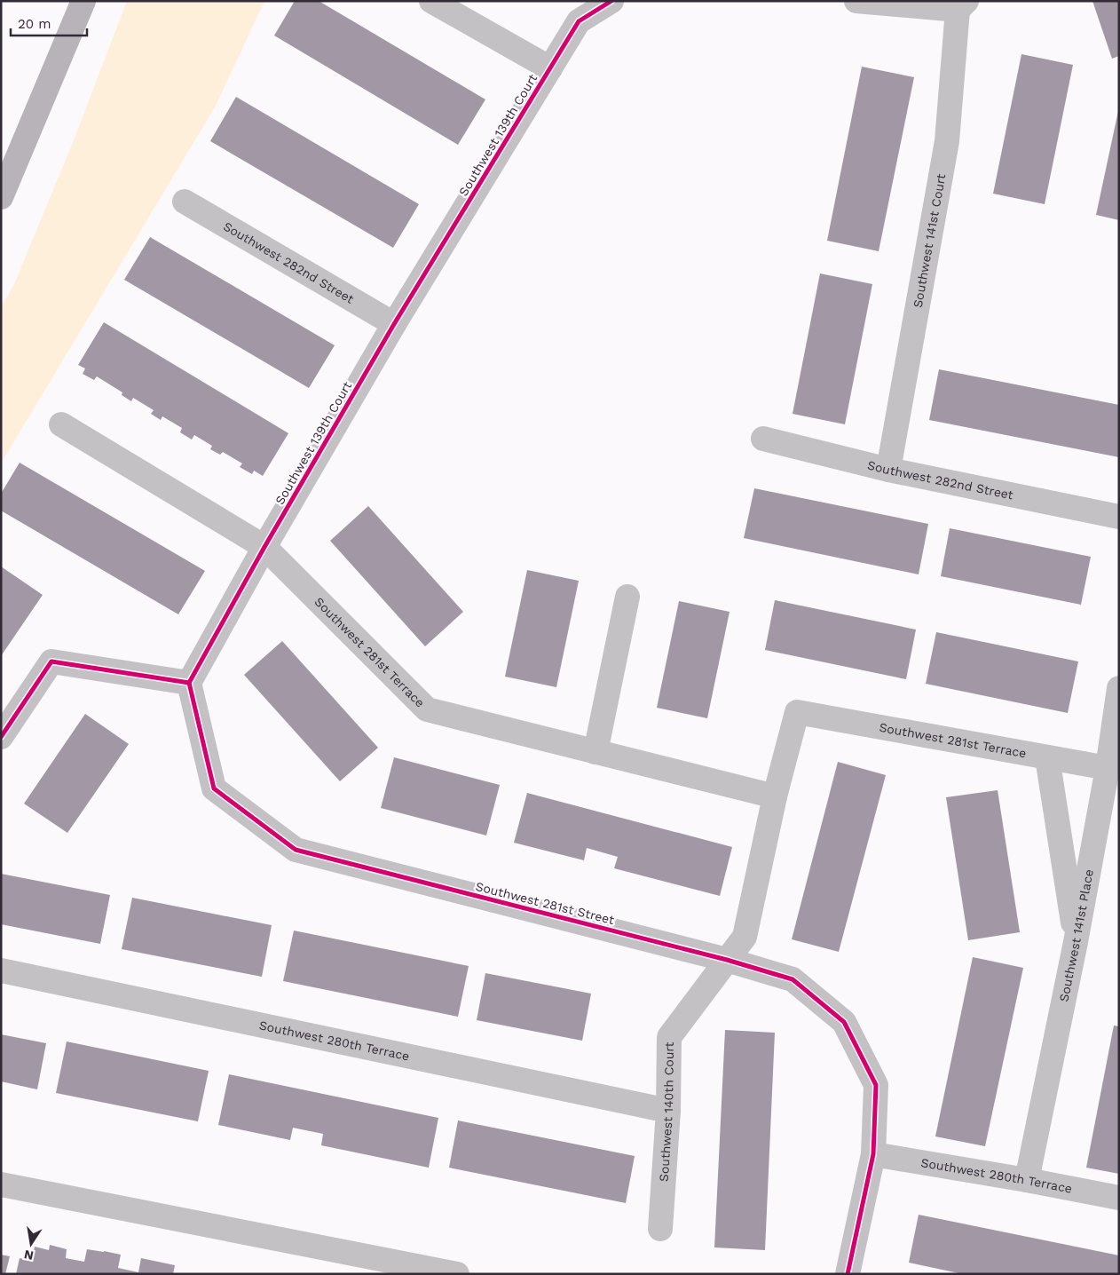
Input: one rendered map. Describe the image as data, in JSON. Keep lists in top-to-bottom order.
{
  "streets": {
    "street": [
      "Southwest 139th Court",
      "Southwest 141st Court",
      "Southwest 282nd Street",
      "Southwest 281st Terrace",
      "Southwest 281st Street",
      "Southwest 141st Place",
      "Southwest 280th Terrace",
      "Southwest 140th Court"
    ]
  },
  "crossings": [
    ["Southwest 139th Court", "Southwest 282nd Street"],
    ["Southwest 139th Court", "Southwest 281st Terrace"],
    ["Southwest 139th Court", "Southwest 281st Street"],
    ["Southwest 141st Court", "Southwest 282nd Street"],
    ["Southwest 281st Terrace", "Southwest 141st Place"],
    ["Southwest 281st Street", "Southwest 280th Terrace"],
    ["Southwest 281st Street", "Southwest 140th Court"],
    ["Southwest 141st Place", "Southwest 280th Terrace"],
    ["Southwest 280th Terrace", "Southwest 140th Court"]
  ],
  "scale_bar": "20 m",
  "north": "bottom"
}
